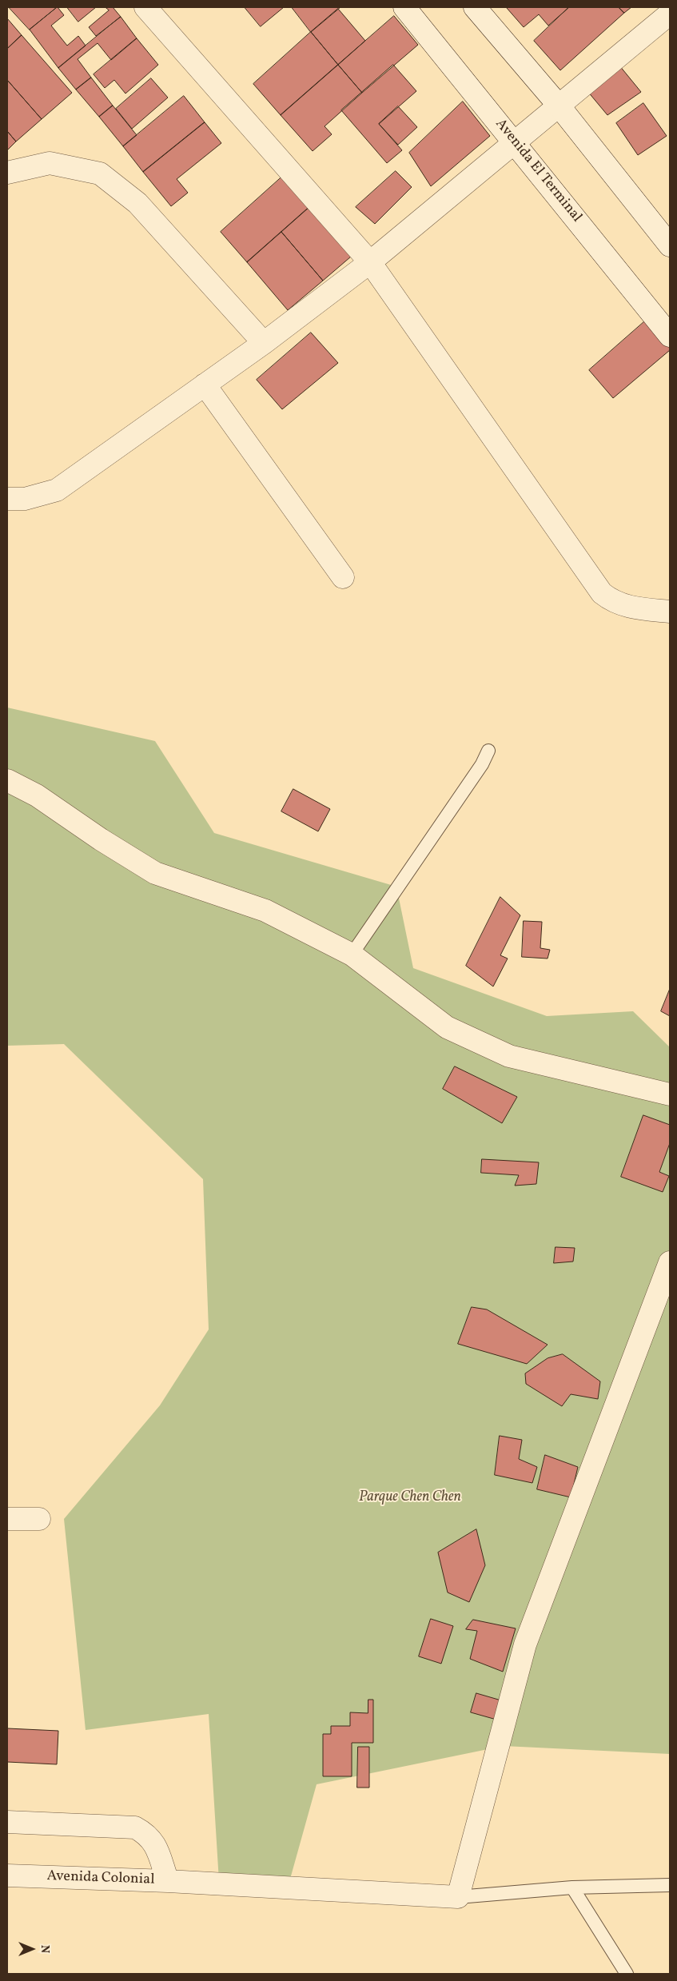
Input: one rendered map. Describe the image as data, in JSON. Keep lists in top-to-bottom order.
{
  "streets": {
    "street": ["Avenida El Terminal", "Avenida Colonial"]
  },
  "parks": ["Parque Chen Chen"],
  "north": "right"
}
